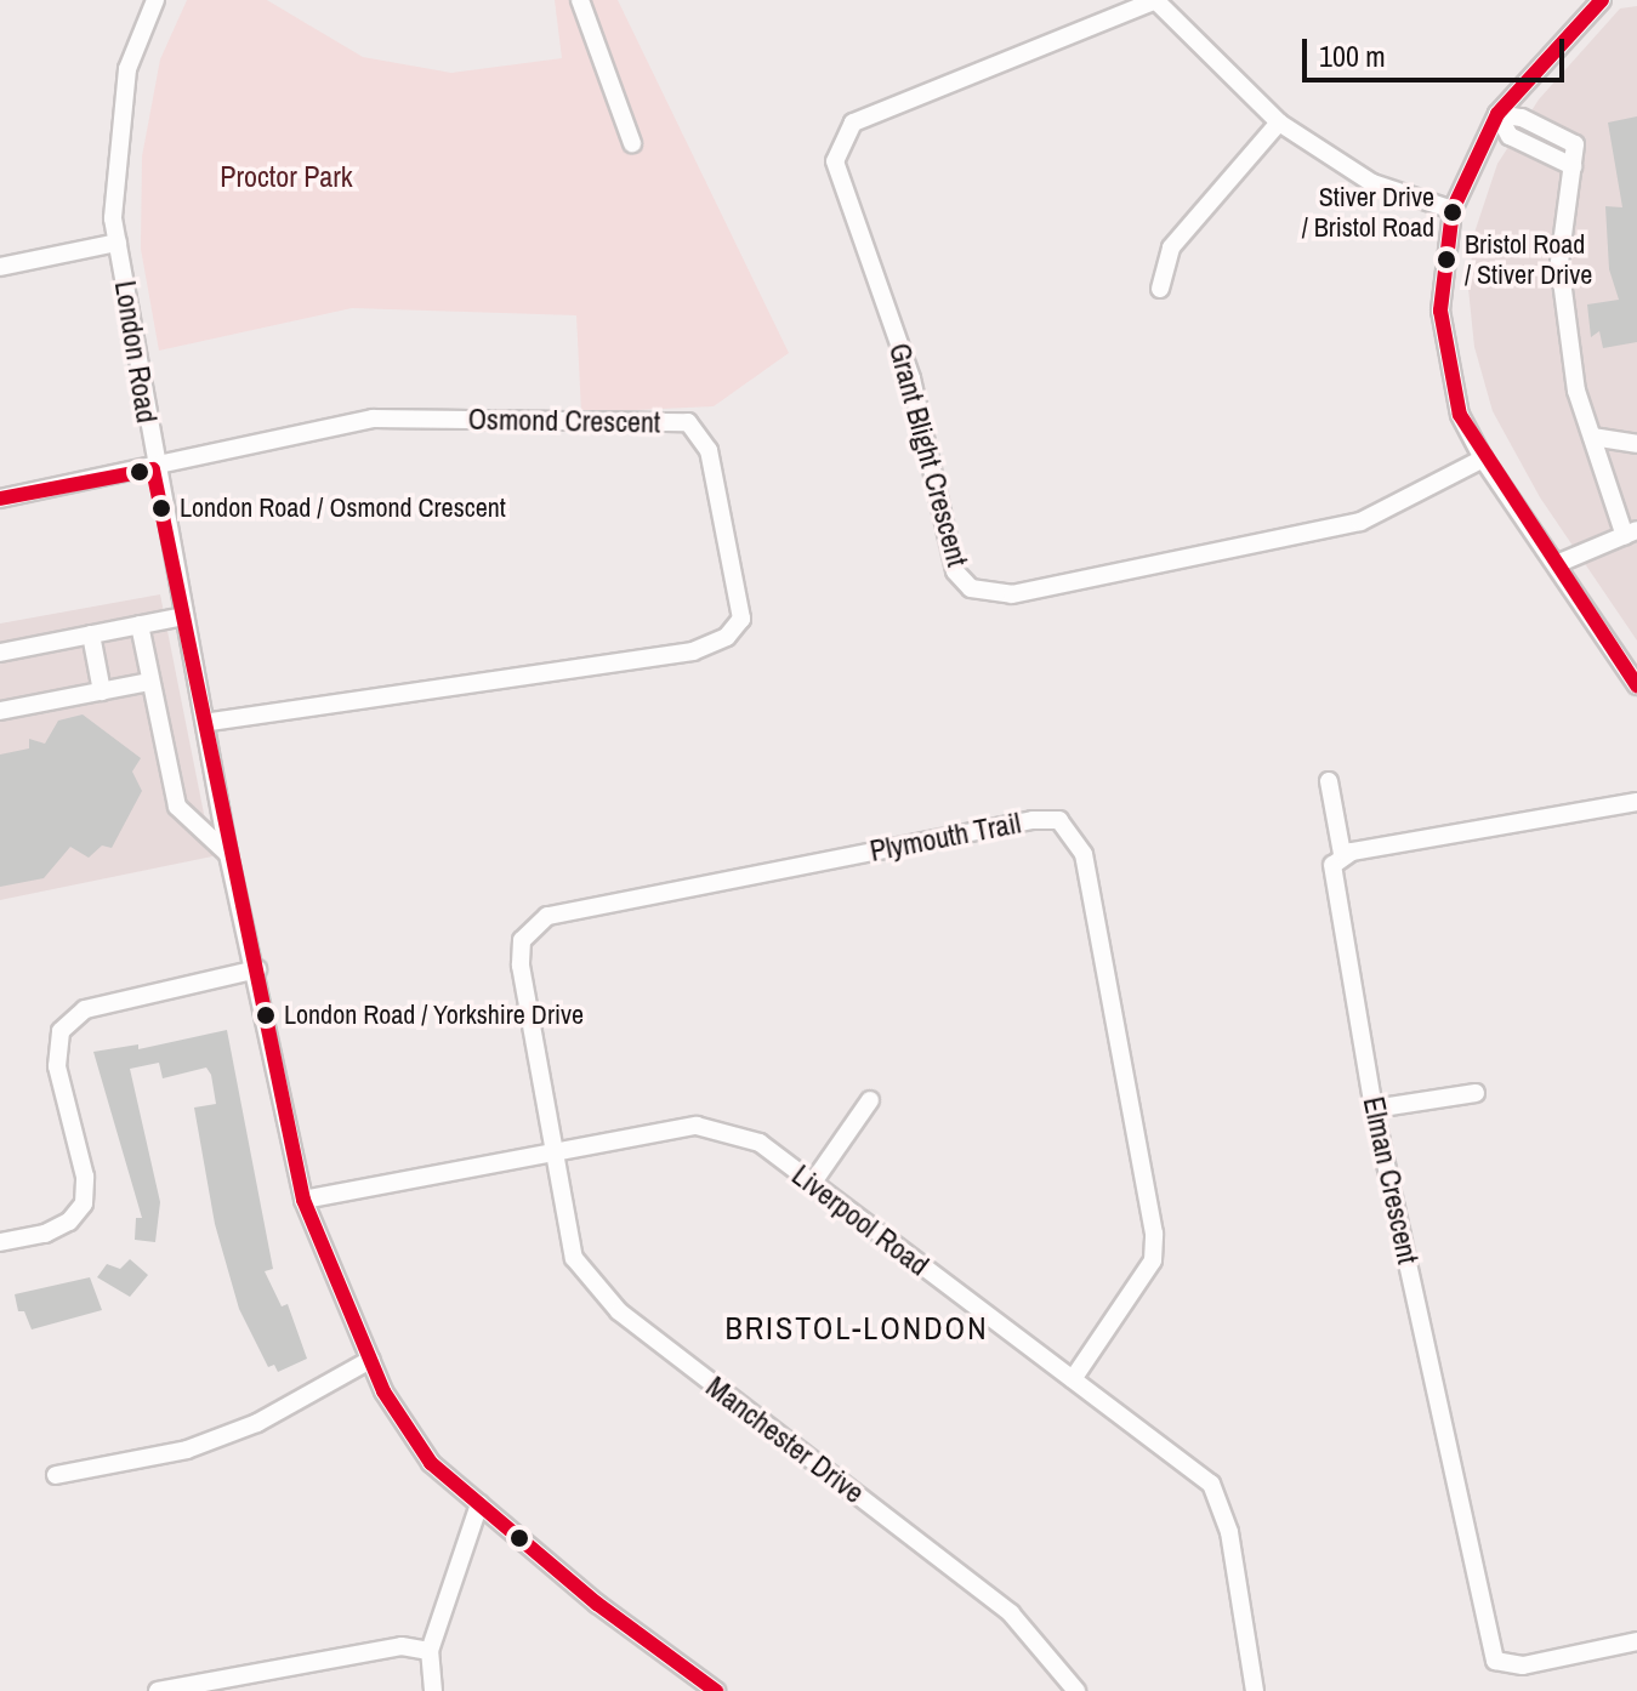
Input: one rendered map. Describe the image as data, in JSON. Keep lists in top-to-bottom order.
{
  "streets": {
    "street": [
      "London Road",
      "Osmond Crescent",
      "Grant Blight Crescent",
      "Plymouth Trail",
      "Elman Crescent",
      "Liverpool Road",
      "Manchester Drive"
    ]
  },
  "crossings": [
    ["London Road", "Osmond Crescent"],
    ["London Road", "Liverpool Road"],
    ["Plymouth Trail", "Liverpool Road"],
    ["Plymouth Trail", "Manchester Drive"],
    ["Liverpool Road", "Manchester Drive"]
  ],
  "districts": ["BRISTOL-LONDON"],
  "parks": ["Proctor Park"],
  "places": [
    "Stiver Drive / Bristol Road",
    "Bristol Road / Stiver Drive",
    "London Road / Osmond Crescent",
    "London Road / Yorkshire Drive"
  ],
  "scale_bar": "100 m"
}
